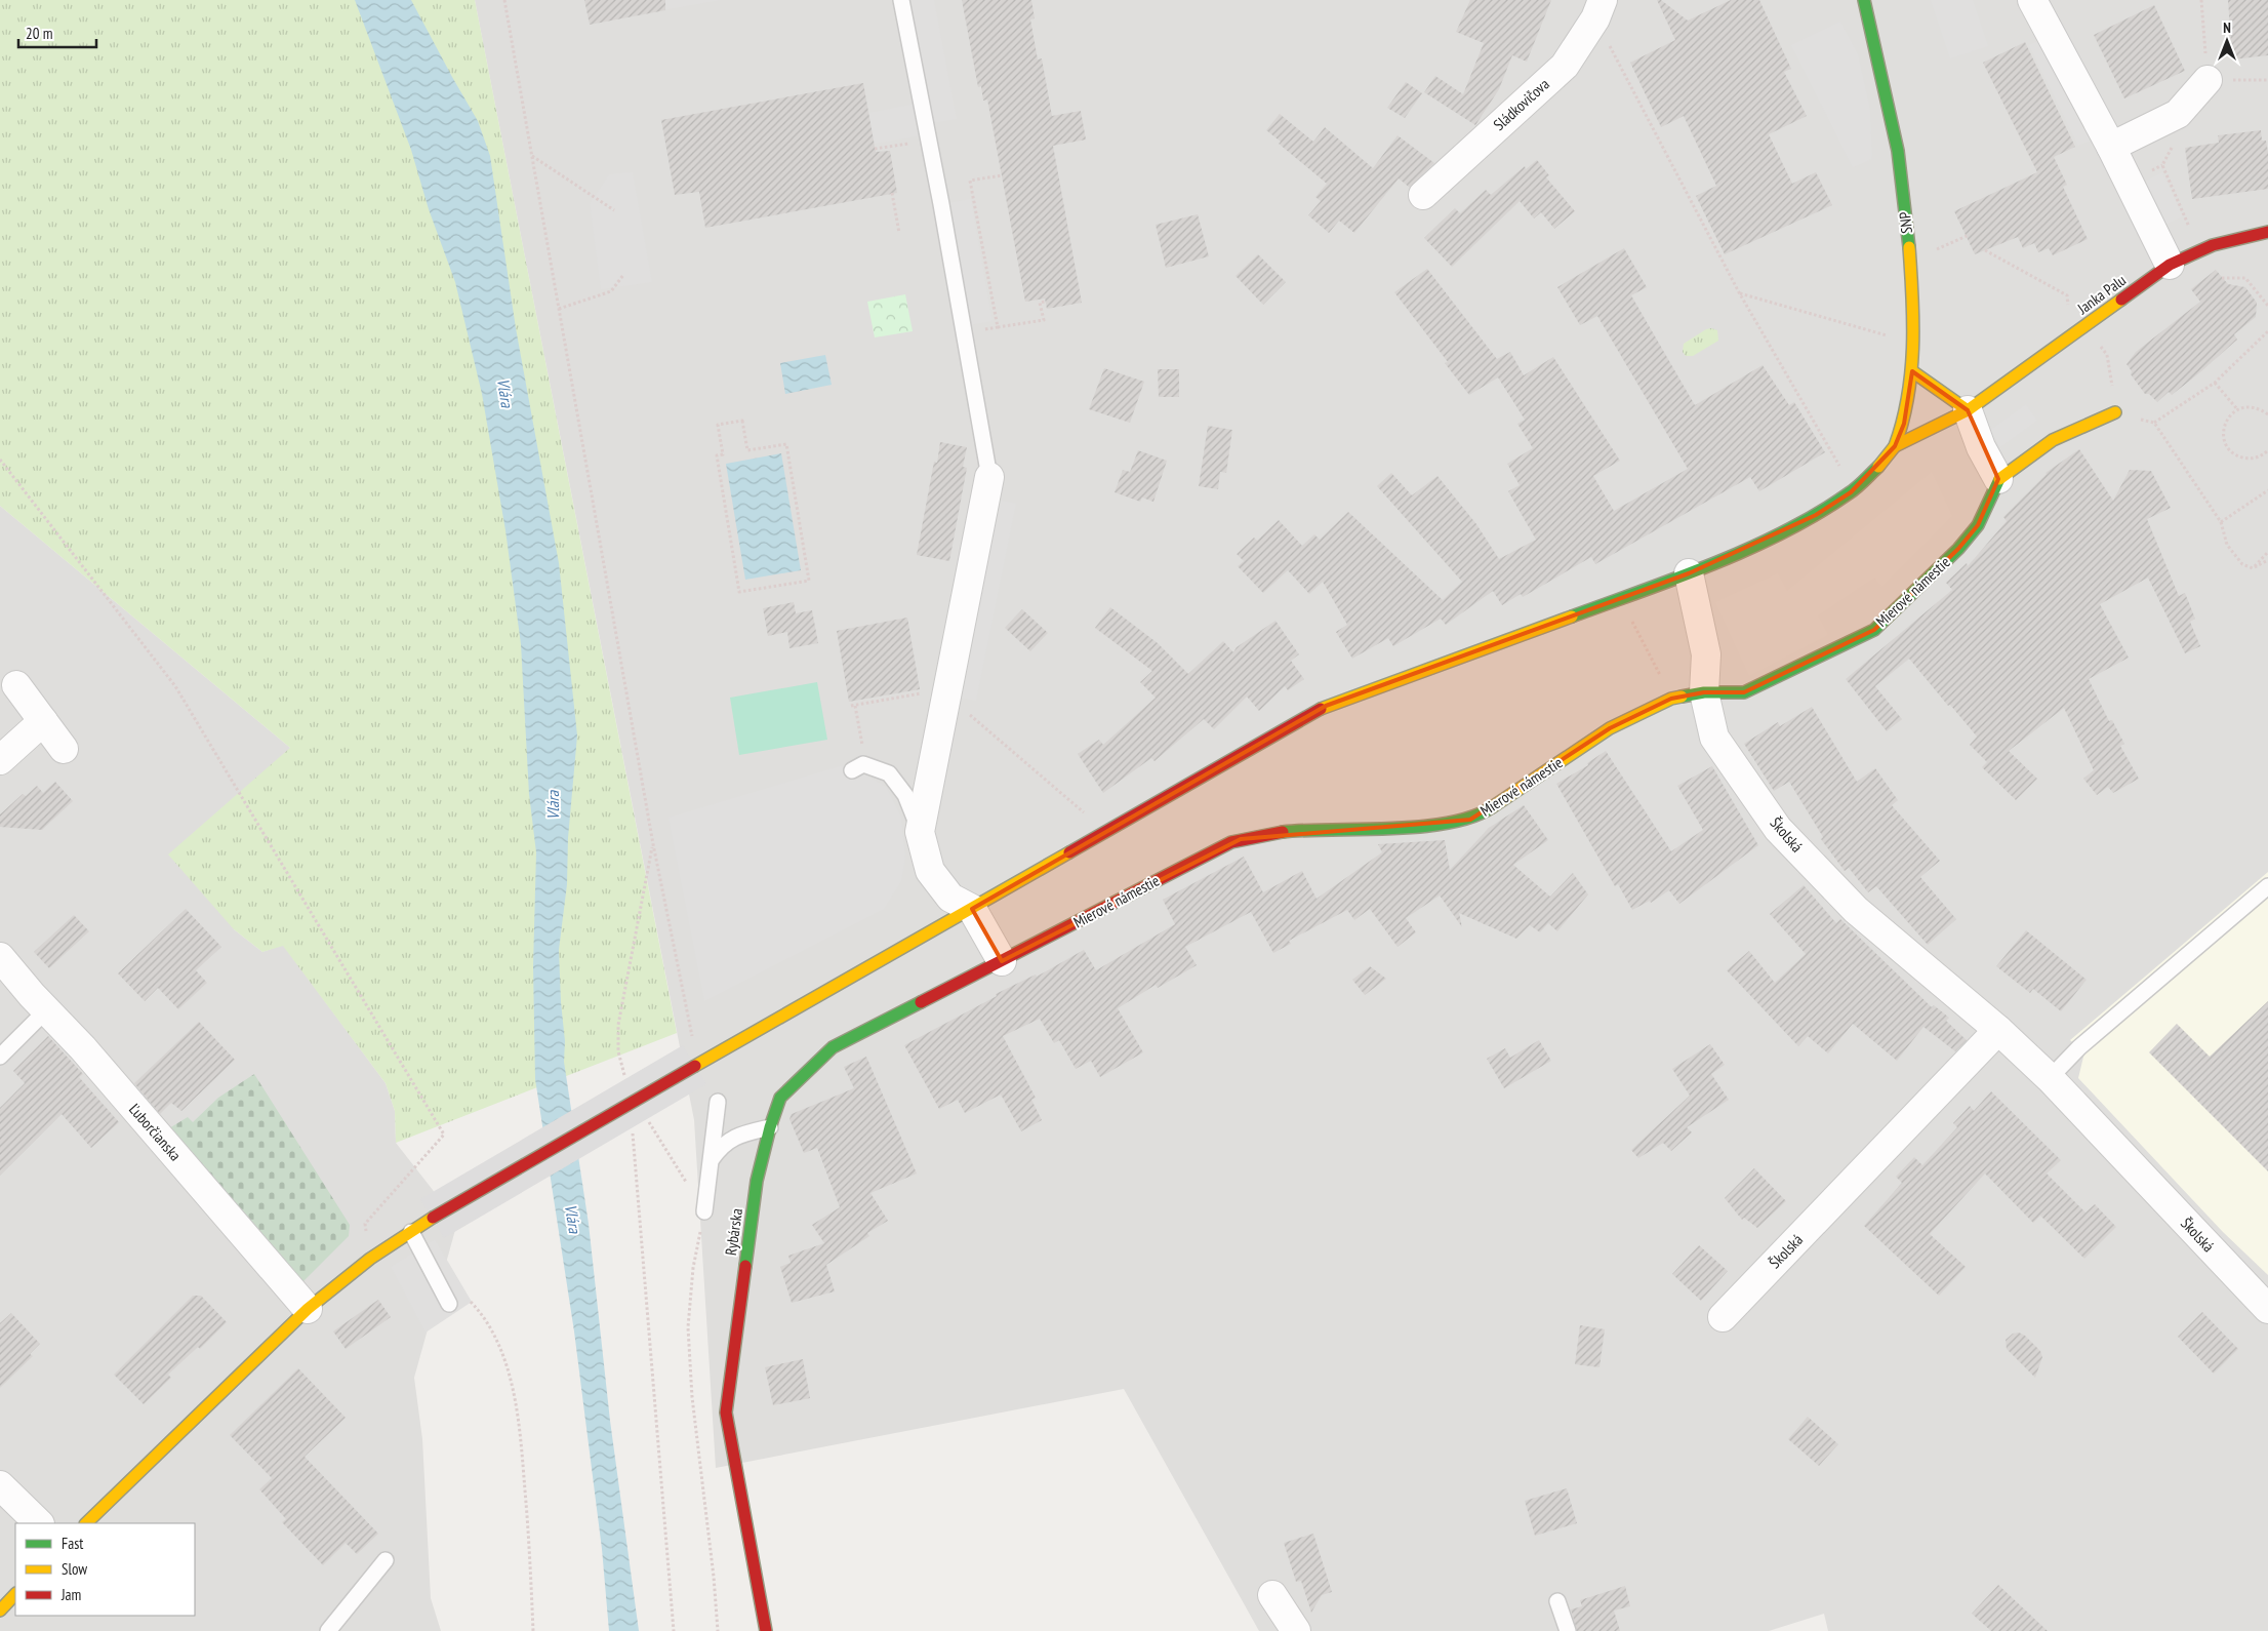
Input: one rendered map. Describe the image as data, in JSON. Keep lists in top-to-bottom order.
{
  "streets": {
    "main road": [
      "SNP",
      "Janka Palu",
      "Mierové námestie",
      "Rybárska"
    ],
    "street": ["Sládkovičova", "Školská", "Ľuborčianska"]
  },
  "crossings": [
    ["Mierové námestie", "Školská"],
    ["Mierové námestie", "Rybárska"]
  ],
  "water": ["Vlára"],
  "legend": ["Fast", "Slow", "Jam"],
  "scale_bar": "20 m",
  "north": "top"
}
